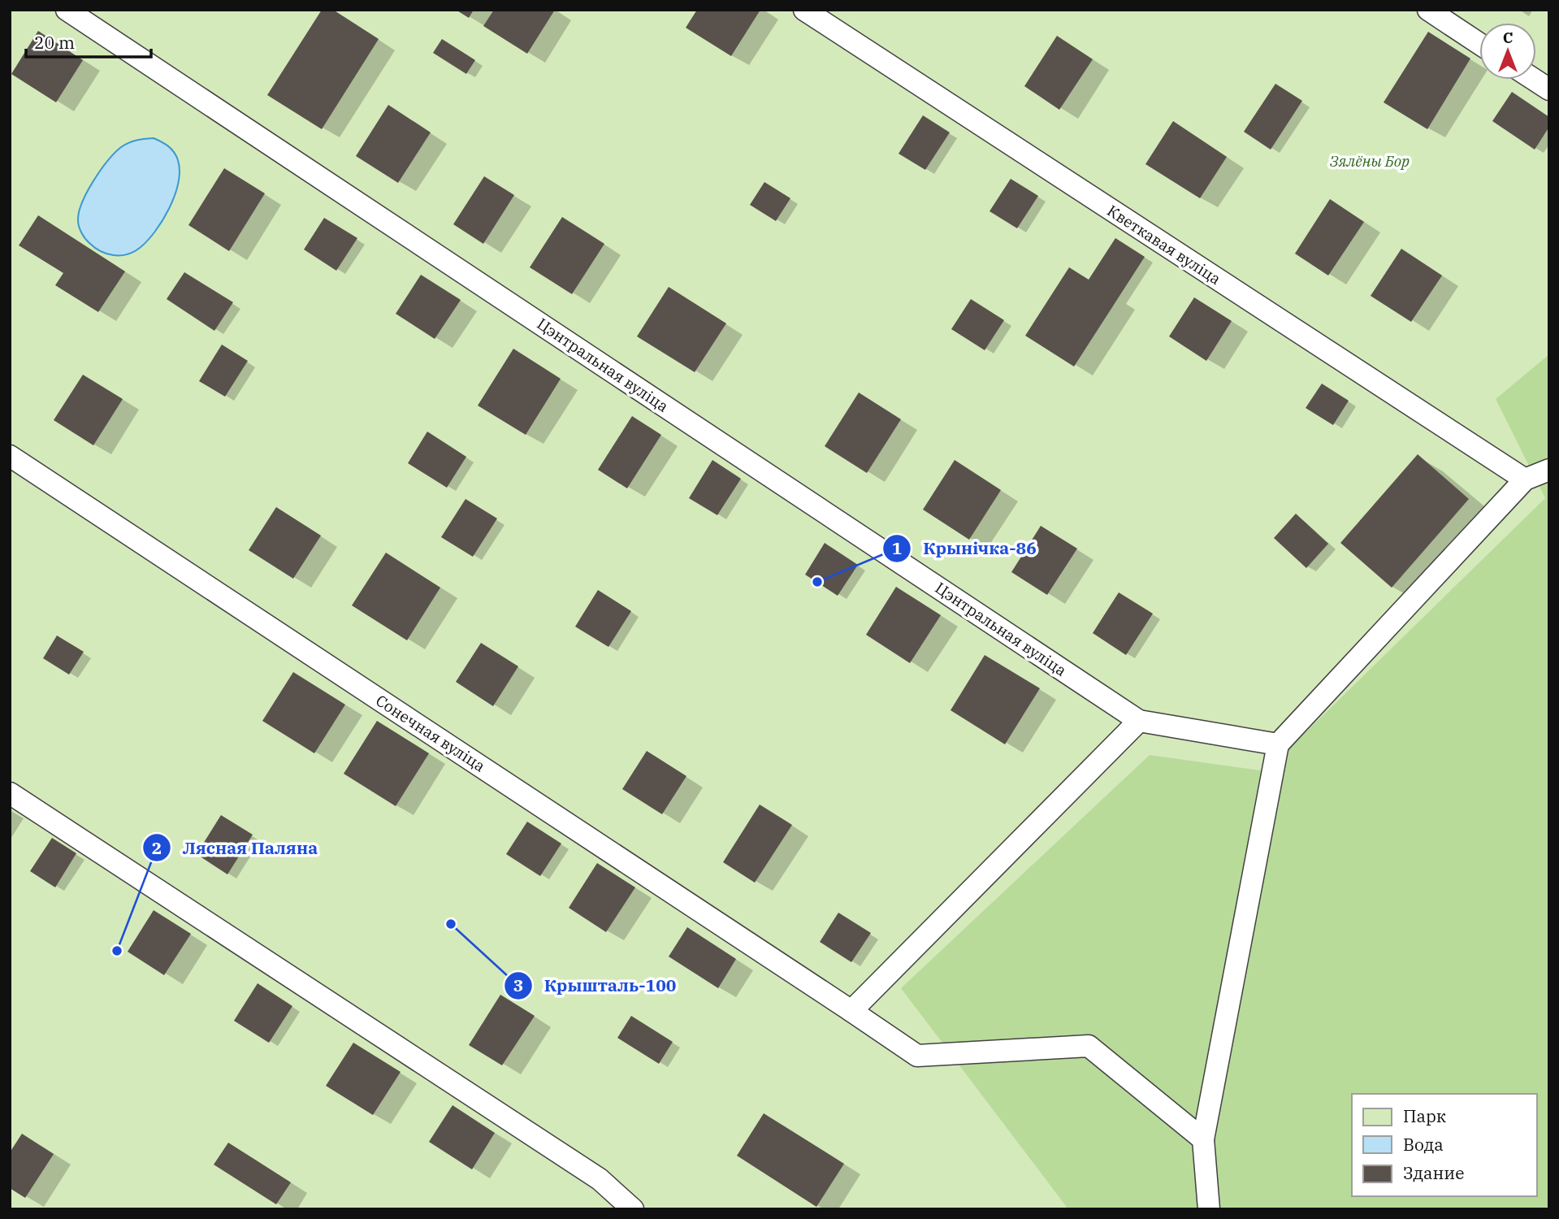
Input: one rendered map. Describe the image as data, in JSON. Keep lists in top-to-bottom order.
{
  "streets": {
    "lane": ["Кветкавая вуліца", "Цэнтральная вуліца", "Сонечная вуліца"]
  },
  "parks": ["Зялёны Бор"],
  "places": ["Крынічка-86", "Крышталь-100", "Лясная Паляна"],
  "legend": ["Парк", "Вода", "Здание"],
  "scale_bar": "20 m",
  "north": "top"
}
